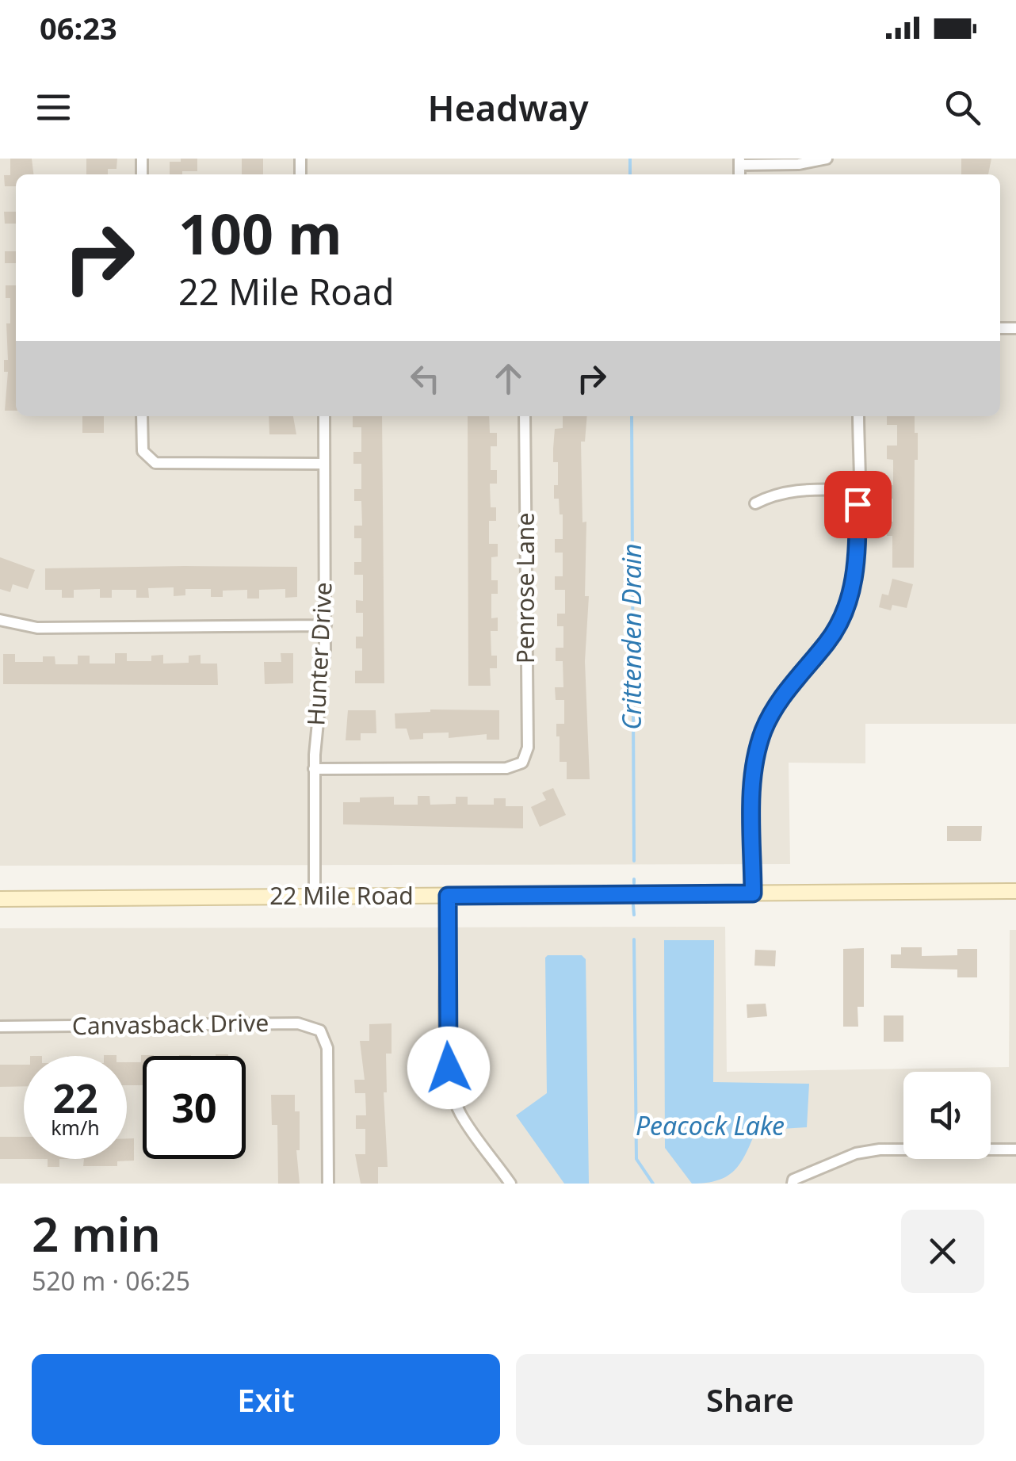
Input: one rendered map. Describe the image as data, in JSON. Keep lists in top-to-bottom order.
{
  "streets": {
    "street": [
      "Penrose Lane",
      "Hunter Drive",
      "22 Mile Road",
      "Canvasback Drive"
    ]
  },
  "crossings": [
    ["Penrose Lane", "Hunter Drive"],
    ["Hunter Drive", "22 Mile Road"]
  ],
  "water": ["Crittenden Drain", "Peacock Lake"],
  "page": {
    "status": "06:23",
    "header": "Headway",
    "turn": ["100 m", "22 Mile Road"],
    "speed": "22 km/h",
    "limit": "30",
    "heading": ["2 min", "520 m · 06:25"],
    "buttons": ["Exit", "Share"]
  }
}
